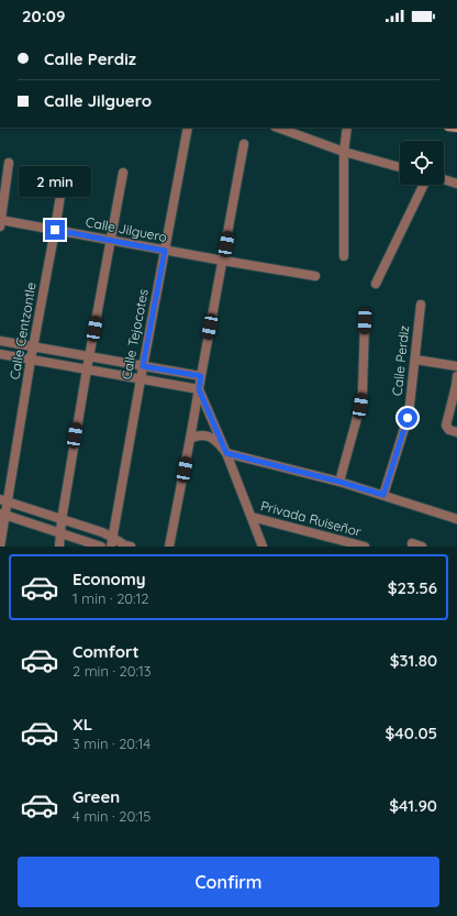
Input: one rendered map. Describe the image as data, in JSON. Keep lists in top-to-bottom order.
{
  "streets": {
    "street": [
      "Calle Jilguero",
      "Calle Centzontle",
      "Calle Tejocotes",
      "Calle Perdiz",
      "Privada Ruiseñor"
    ]
  },
  "crossings": [
    ["Calle Jilguero", "Calle Centzontle"],
    ["Calle Jilguero", "Calle Tejocotes"]
  ],
  "page": {
    "status": "20:09",
    "banner": ["Calle Perdiz", "Calle Jilguero"],
    "bubble": "2 min",
    "list": [
      {
        "name": "Economy",
        "note": "1 min · 20:12",
        "value": "$23.56"
      },
      {
        "name": "Comfort",
        "note": "2 min · 20:13",
        "value": "$31.80"
      },
      {
        "name": "XL",
        "note": "3 min · 20:14",
        "value": "$40.05"
      },
      {
        "name": "Green",
        "note": "4 min · 20:15",
        "value": "$41.90"
      }
    ],
    "buttons": "Confirm"
  }
}
